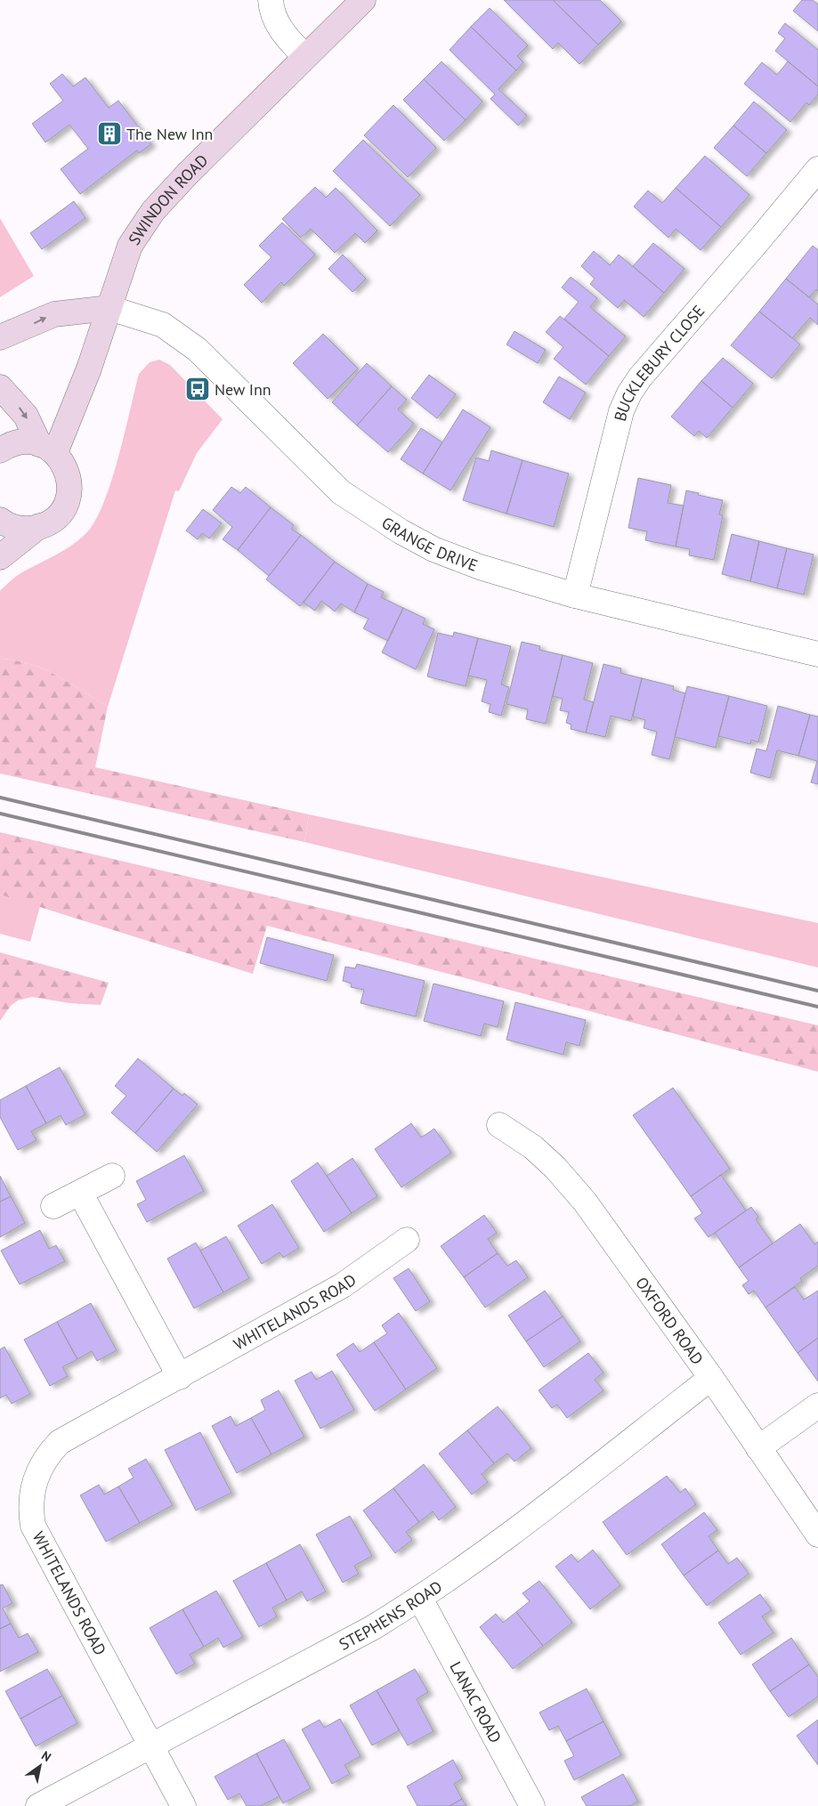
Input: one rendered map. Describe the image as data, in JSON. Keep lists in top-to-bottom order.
{
  "streets": {
    "main road": ["SWINDON ROAD"],
    "street": [
      "BUCKLEBURY CLOSE",
      "GRANGE DRIVE",
      "WHITELANDS ROAD",
      "OXFORD ROAD",
      "STEPHENS ROAD",
      "LANAC ROAD"
    ]
  },
  "crossings": [
    ["SWINDON ROAD", "GRANGE DRIVE"],
    ["BUCKLEBURY CLOSE", "GRANGE DRIVE"],
    ["WHITELANDS ROAD", "STEPHENS ROAD"],
    ["OXFORD ROAD", "STEPHENS ROAD"],
    ["STEPHENS ROAD", "LANAC ROAD"]
  ],
  "places": {
    "building": ["The New Inn"],
    "bus stop": ["New Inn"]
  },
  "north": "top right"
}
